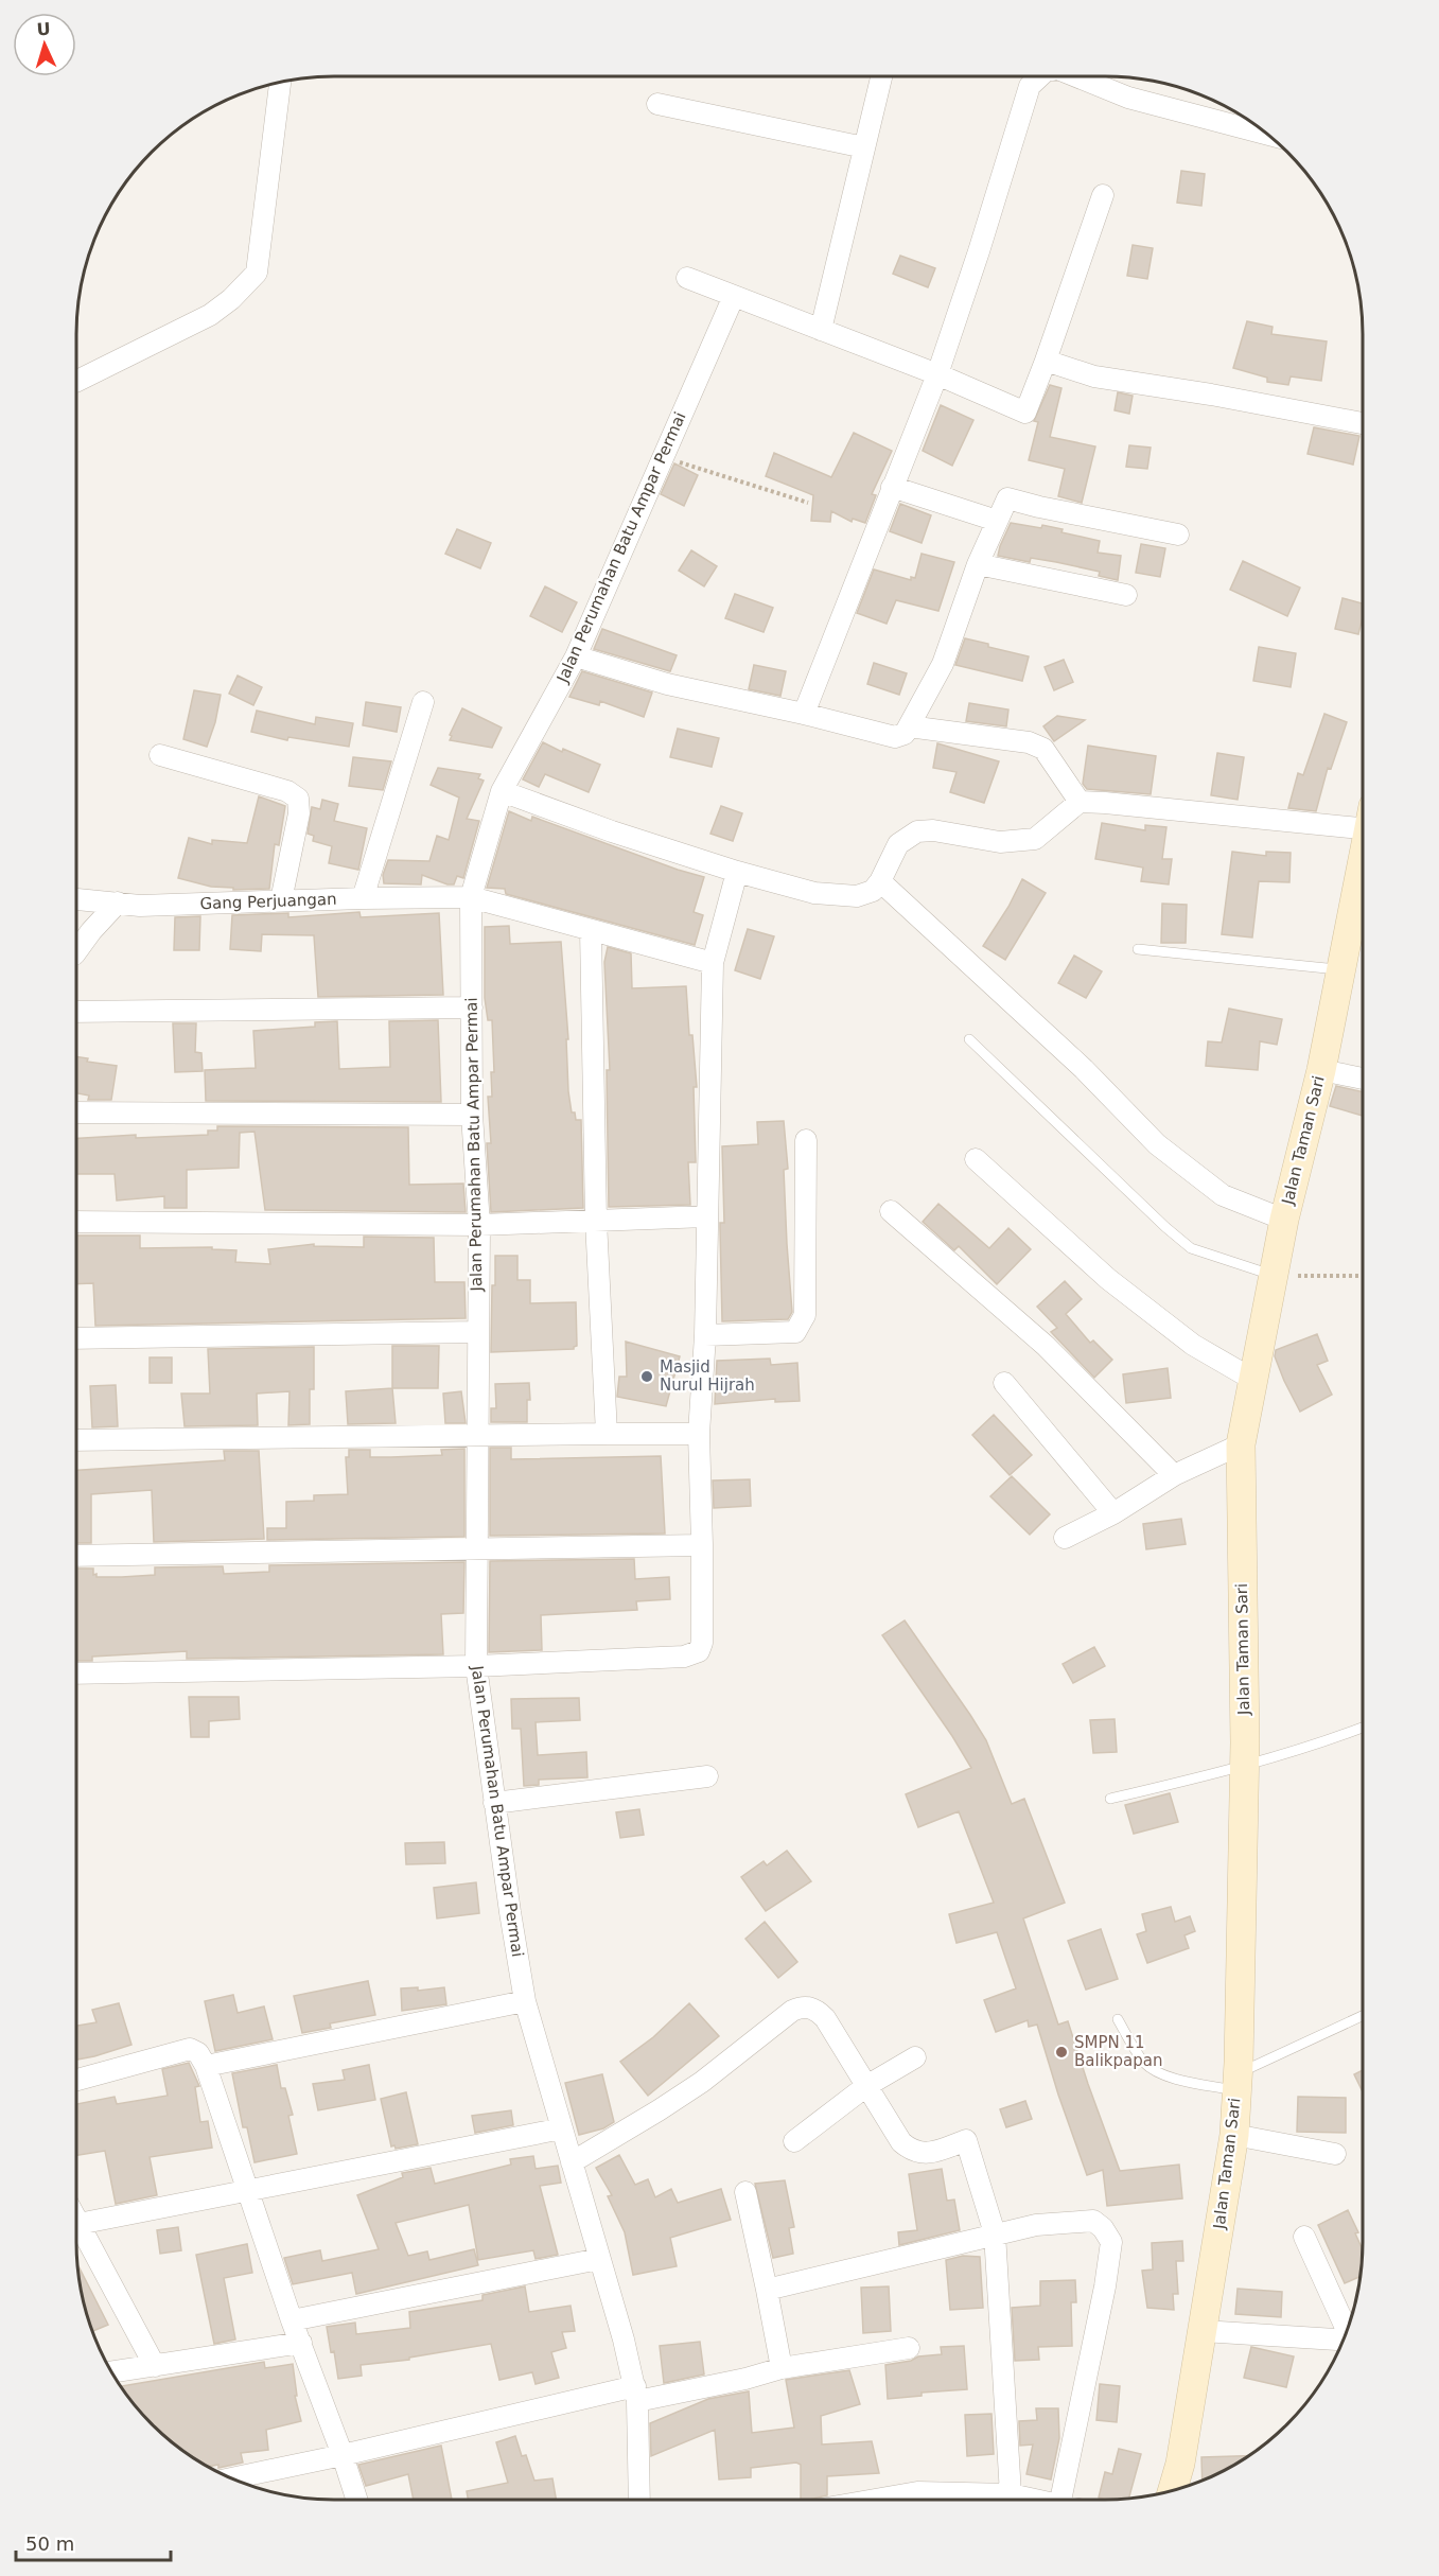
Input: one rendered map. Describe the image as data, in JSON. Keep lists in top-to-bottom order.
{
  "streets": {
    "street": ["Jalan Perumahan Batu Ampar Permai", "Gang Perjuangan", "Jalan Taman Sari"]
  },
  "crossings": [
    ["Jalan Perumahan Batu Ampar Permai", "Gang Perjuangan"]
  ],
  "places": ["Masjid Nurul Hijrah", "SMPN 11 Balikpapan"],
  "scale_bar": "50 m",
  "north": "top"
}
